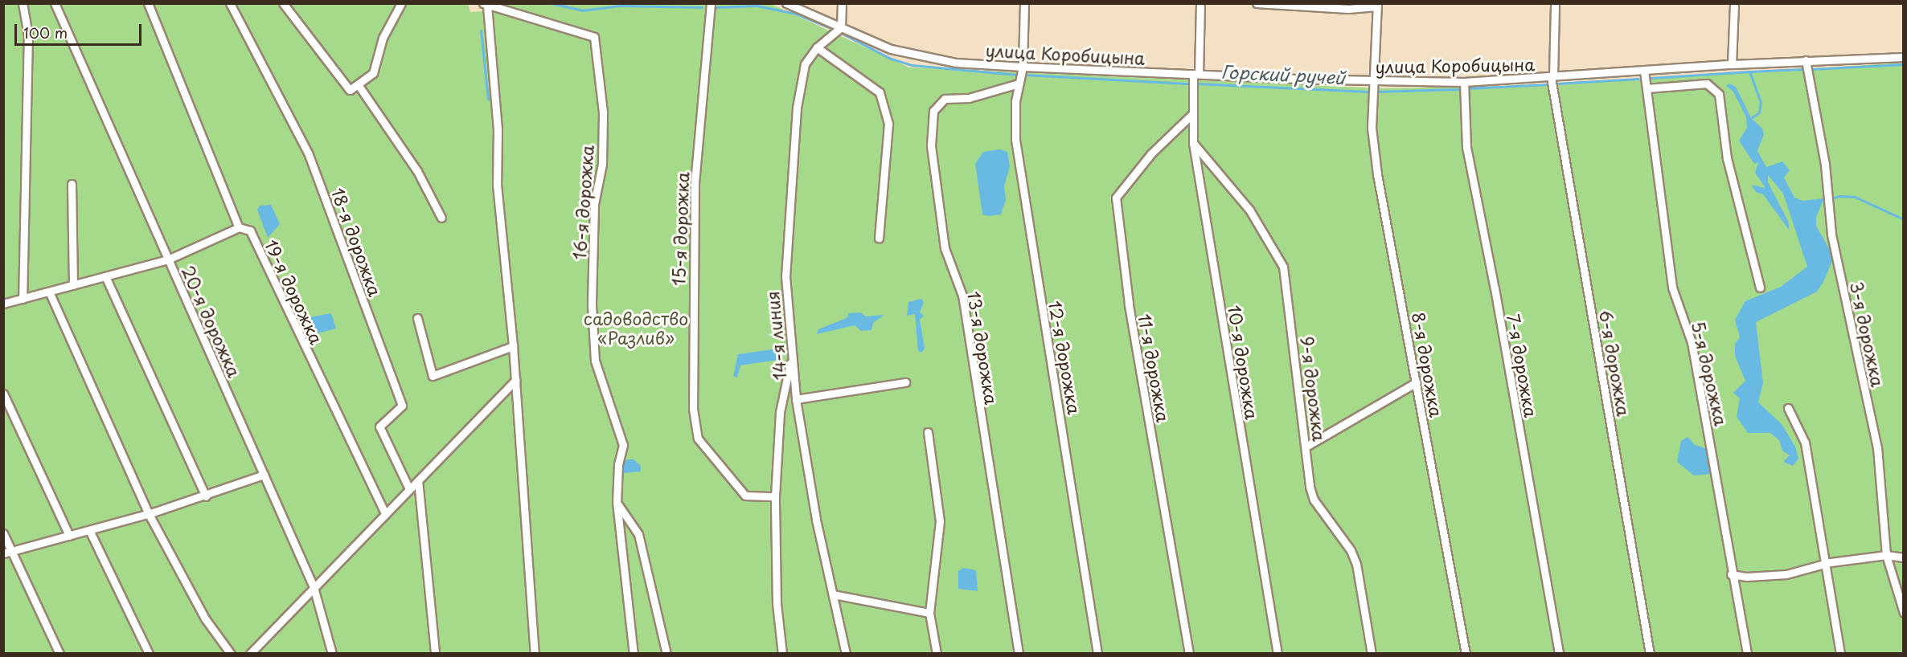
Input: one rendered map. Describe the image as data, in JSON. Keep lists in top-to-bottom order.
{
  "streets": {
    "street": [
      "улица Коробицына",
      "16-я дорожка",
      "15-я дорожка",
      "18-я дорожка",
      "19-я дорожка",
      "20-я дорожка",
      "3-я дорожка",
      "14-я линия",
      "13-я дорожка",
      "12-я дорожка",
      "10-я дорожка",
      "6-я дорожка",
      "8-я дорожка",
      "7-я дорожка",
      "11-я дорожка",
      "5-я дорожка",
      "9-я дорожка"
    ]
  },
  "crossings": [
    ["улица Коробицына", "3-я дорожка"],
    ["улица Коробицына", "14-я линия"],
    ["улица Коробицына", "12-я дорожка"],
    ["улица Коробицына", "10-я дорожка"],
    ["улица Коробицына", "6-я дорожка"],
    ["улица Коробицына", "8-я дорожка"],
    ["улица Коробицына", "7-я дорожка"],
    ["улица Коробицына", "5-я дорожка"],
    ["13-я дорожка", "12-я дорожка"],
    ["10-я дорожка", "11-я дорожка"],
    ["10-я дорожка", "9-я дорожка"]
  ],
  "water": ["Горский ручей"],
  "parks": ["садоводство «Разлив»"],
  "scale_bar": "100 m"
}
